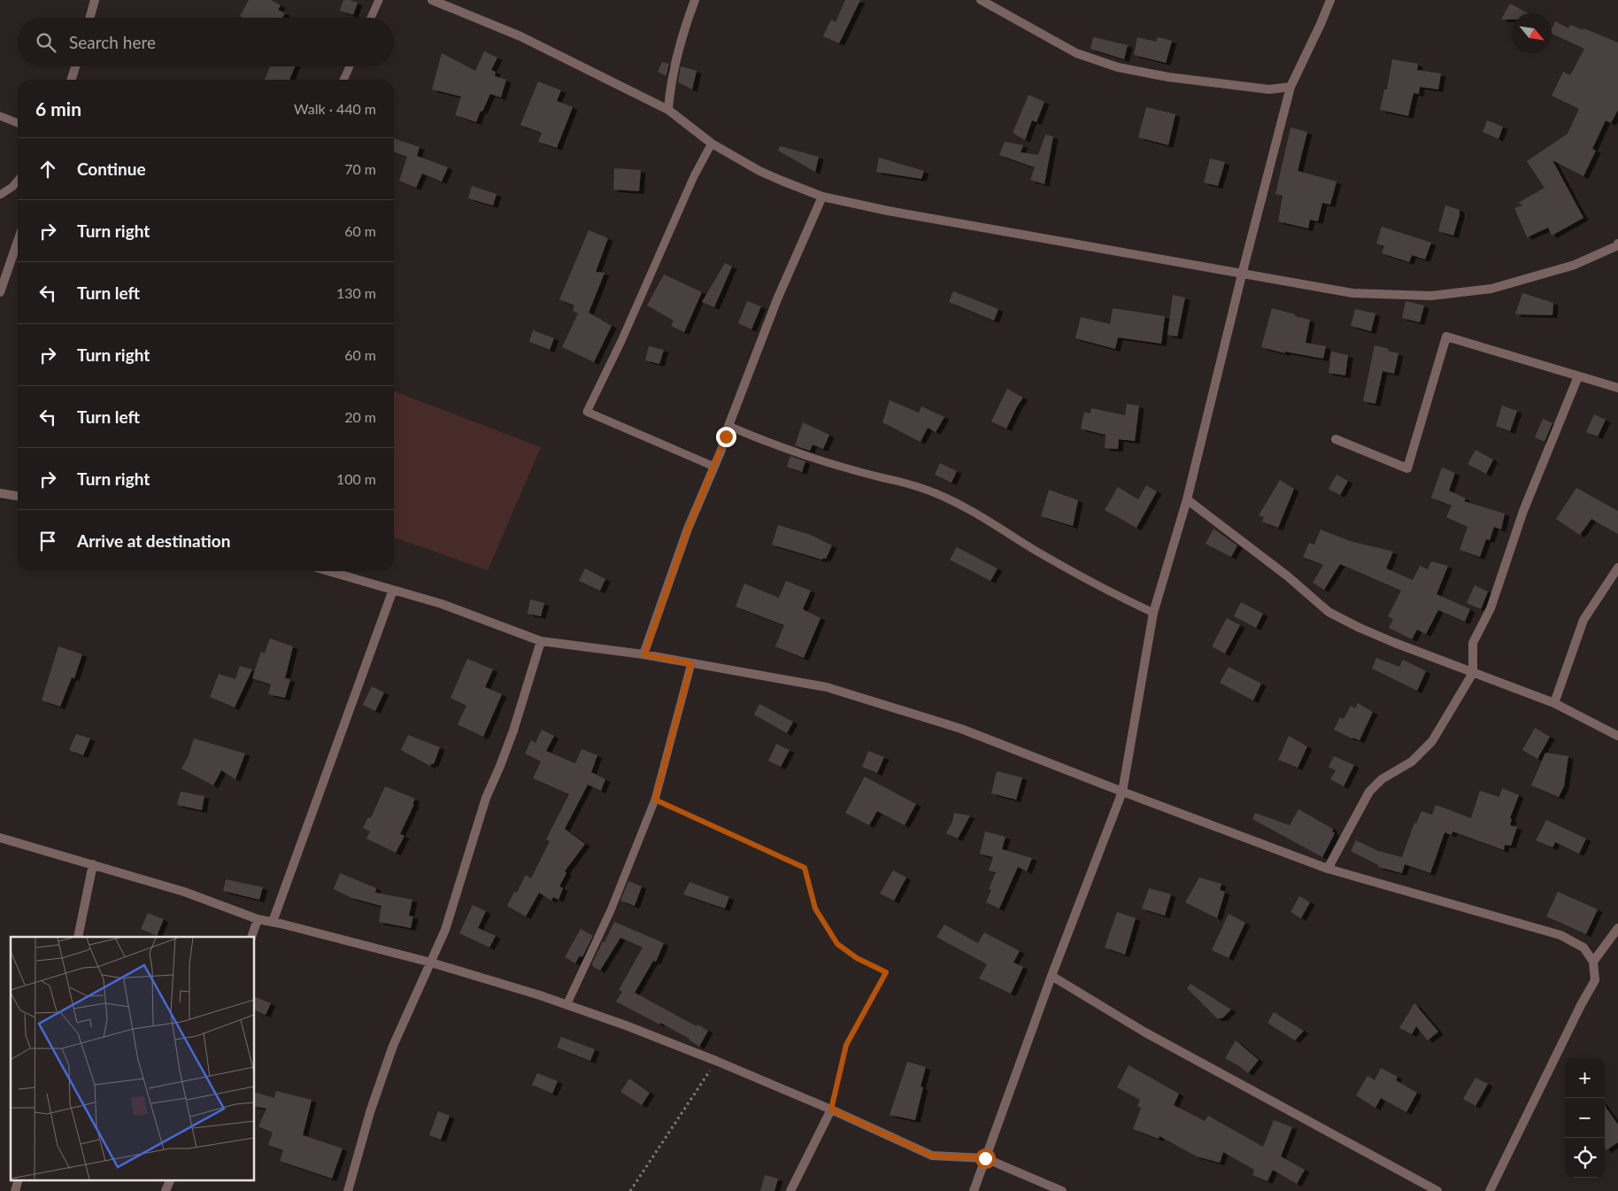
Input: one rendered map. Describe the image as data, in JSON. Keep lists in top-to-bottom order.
{
  "north": "bottom right",
  "page": {
    "search": "Search here",
    "heading": ["6 min", "Walk · 440 m"],
    "list": [
      ["Continue", "70 m"],
      ["Turn right", "60 m"],
      ["Turn left", "130 m"],
      ["Turn right", "60 m"],
      ["Turn left", "20 m"],
      ["Turn right", "100 m"],
      "Arrive at destination"
    ],
    "map_buttons": ["+", "−"]
  }
}
